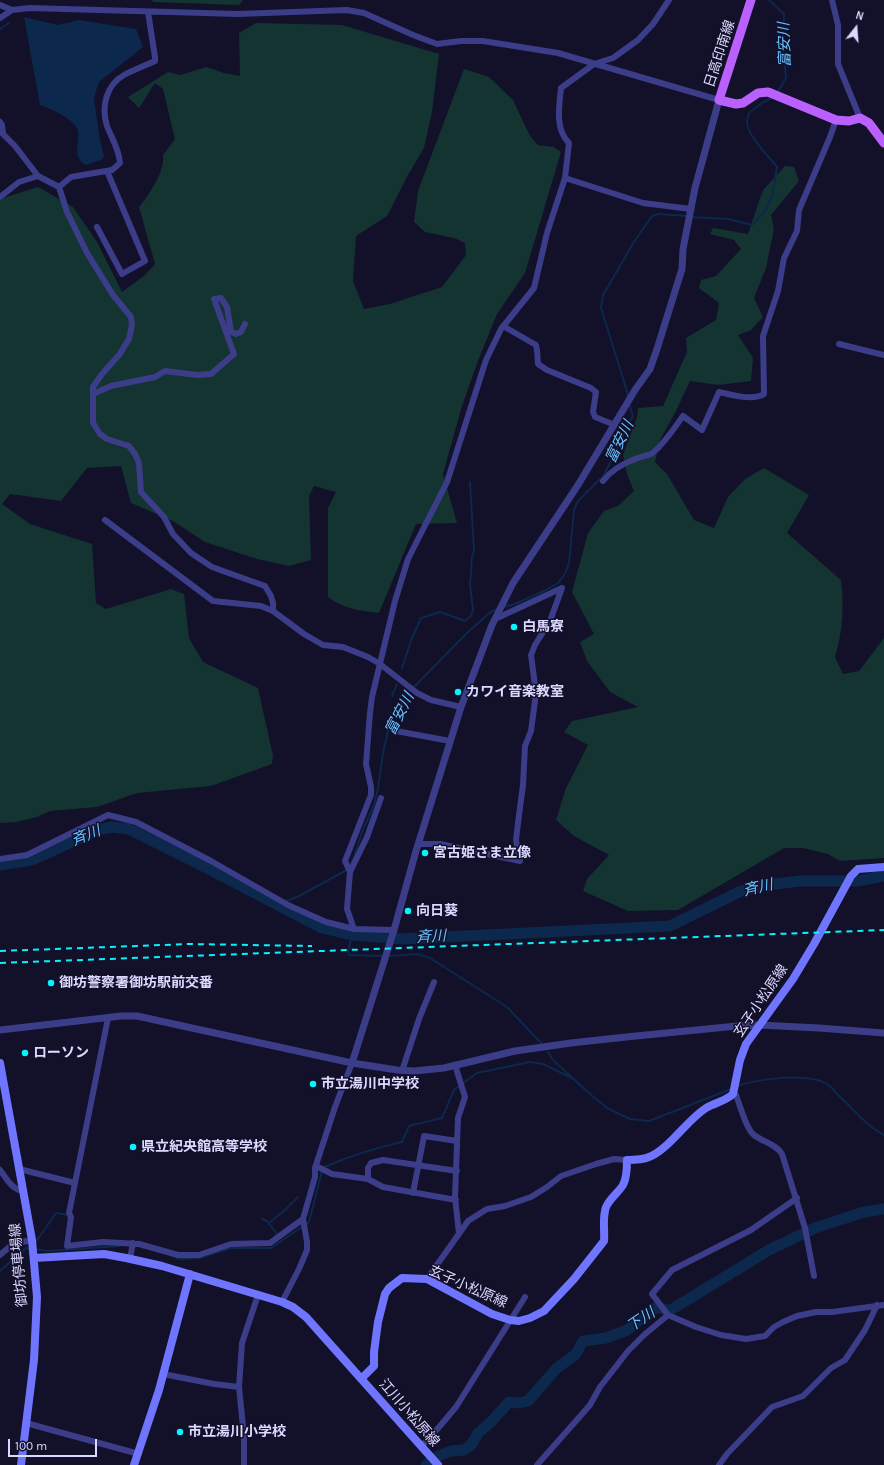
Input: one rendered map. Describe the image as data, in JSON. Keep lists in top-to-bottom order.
{
  "streets": {
    "main road": [
      "日高印南線",
      "玄子小松原線",
      "御坊停車場線",
      "江川小松原線"
    ]
  },
  "crossings": [
    ["玄子小松原線", "江川小松原線"]
  ],
  "water": ["富安川", "斉川", "下川"],
  "places": [
    "白馬寮",
    "カワイ音楽教室",
    "宮古姫さま立像",
    "向日葵",
    "御坊警察署御坊駅前交番",
    "ローソン",
    "市立湯川中学校",
    "県立紀央館高等学校",
    "市立湯川小学校"
  ],
  "scale_bar": "100 m",
  "north": "top"
}
